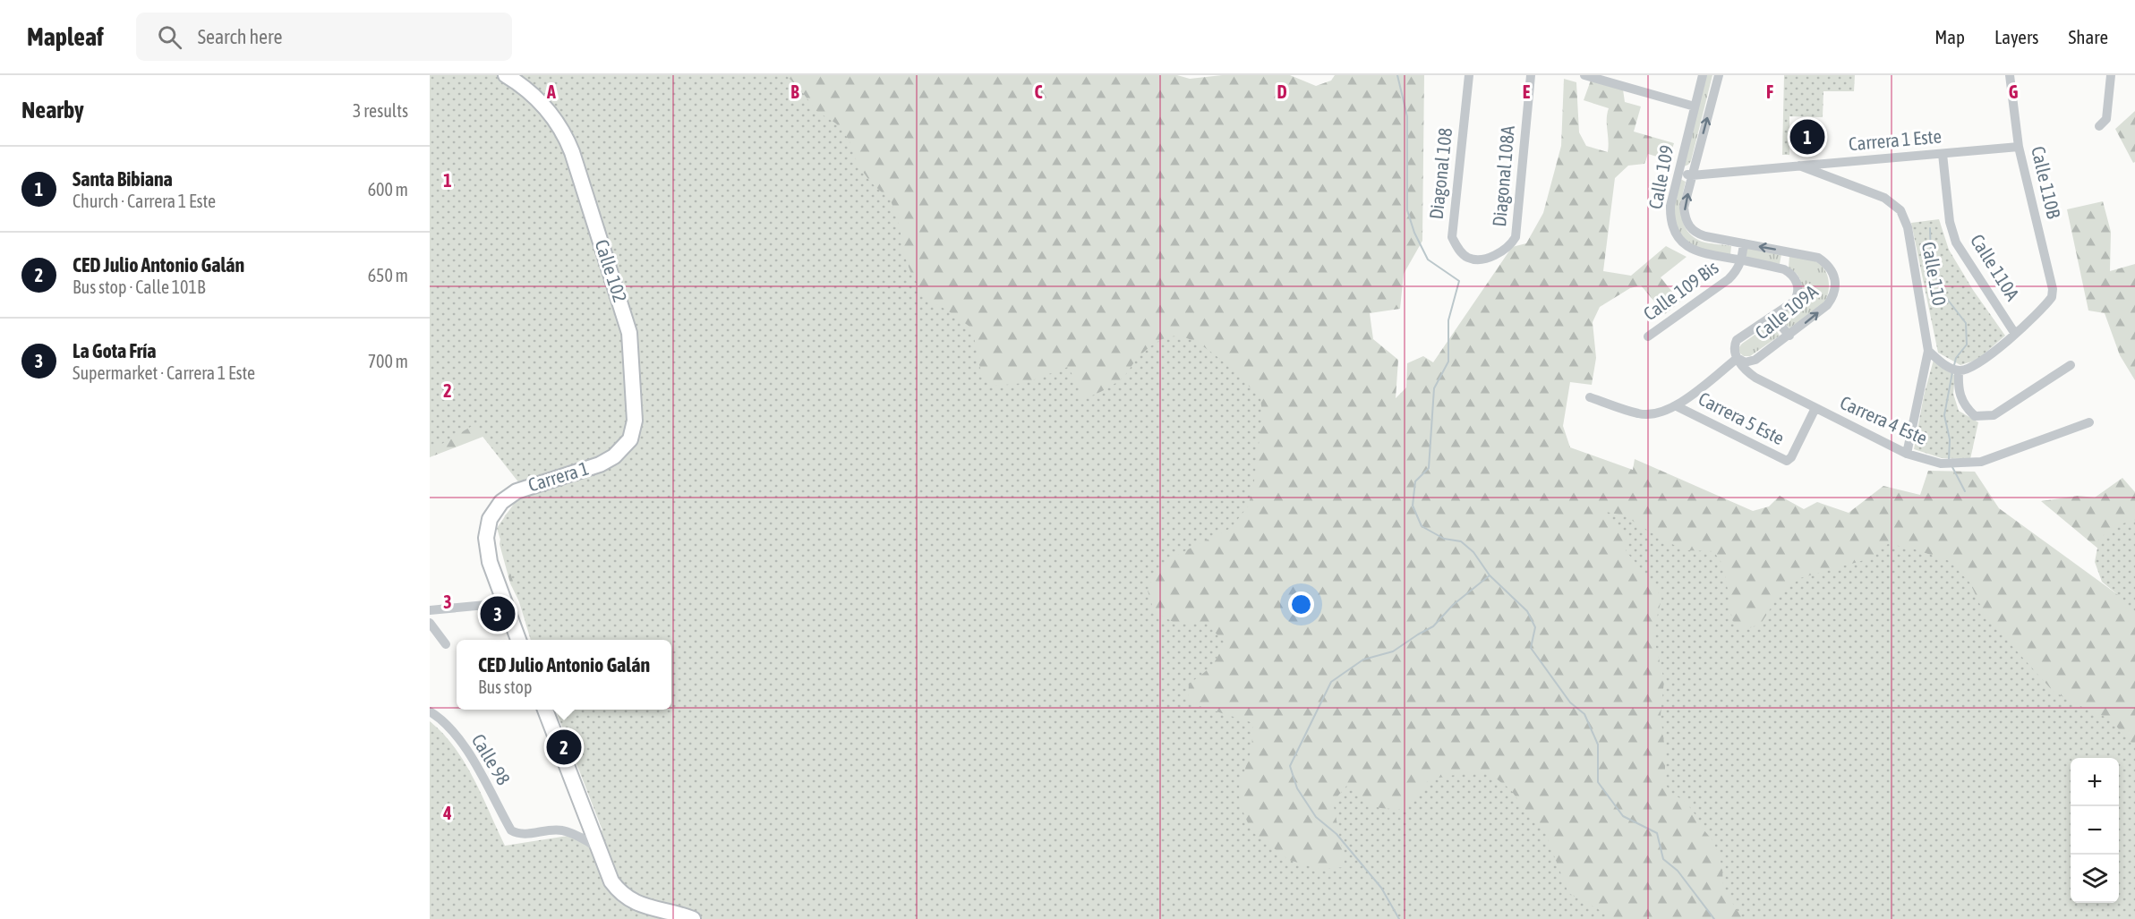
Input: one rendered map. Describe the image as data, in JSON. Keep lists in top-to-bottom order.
{
  "streets": {
    "main road": ["Calle 102", "Carrera 1"],
    "street": [
      "Carrera 1 Este",
      "Diagonal 108",
      "Diagonal 108A",
      "Calle 109",
      "Calle 110B",
      "Calle 110A",
      "Calle 110",
      "Calle 109 Bis",
      "Calle 109A",
      "Carrera 5 Este",
      "Carrera 4 Este",
      "Calle 98"
    ]
  },
  "crossings": [
    ["Carrera 1 Este", "Calle 109"],
    ["Carrera 1 Este", "Calle 110B"],
    ["Carrera 1 Este", "Calle 110A"],
    ["Carrera 1 Este", "Calle 110"],
    ["Diagonal 108", "Diagonal 108A"],
    ["Calle 109", "Calle 109 Bis"],
    ["Calle 109", "Calle 109A"],
    ["Calle 110B", "Calle 110A"],
    ["Calle 102", "Carrera 1"],
    ["Calle 110", "Carrera 4 Este"],
    ["Calle 109A", "Carrera 4 Este"],
    ["Carrera 5 Este", "Carrera 4 Este"]
  ],
  "page": {
    "header": "Mapleaf",
    "search": "Search here",
    "nav": ["Map", "Layers", "Share"],
    "heading": ["Nearby", "3 results"],
    "pins": ["1", "3", "2"],
    "list": [
      {
        "mark": "1",
        "name": "Santa Bibiana",
        "note": "Church · Carrera 1 Este",
        "value": "600 m"
      },
      {
        "mark": "2",
        "name": "CED Julio Antonio Galán",
        "note": "Bus stop · Calle 101B",
        "value": "650 m"
      },
      {
        "mark": "3",
        "name": "La Gota Fría",
        "note": "Supermarket · Carrera 1 Este",
        "value": "700 m"
      }
    ],
    "popup": ["CED Julio Antonio Galán", "Bus stop"],
    "map_buttons": ["+", "−"]
  },
  "grid": {
    "columns": [
      "A",
      "B",
      "C",
      "D",
      "E",
      "F",
      "G"
    ],
    "rows": [
      "1",
      "2",
      "3",
      "4"
    ]
  }
}
